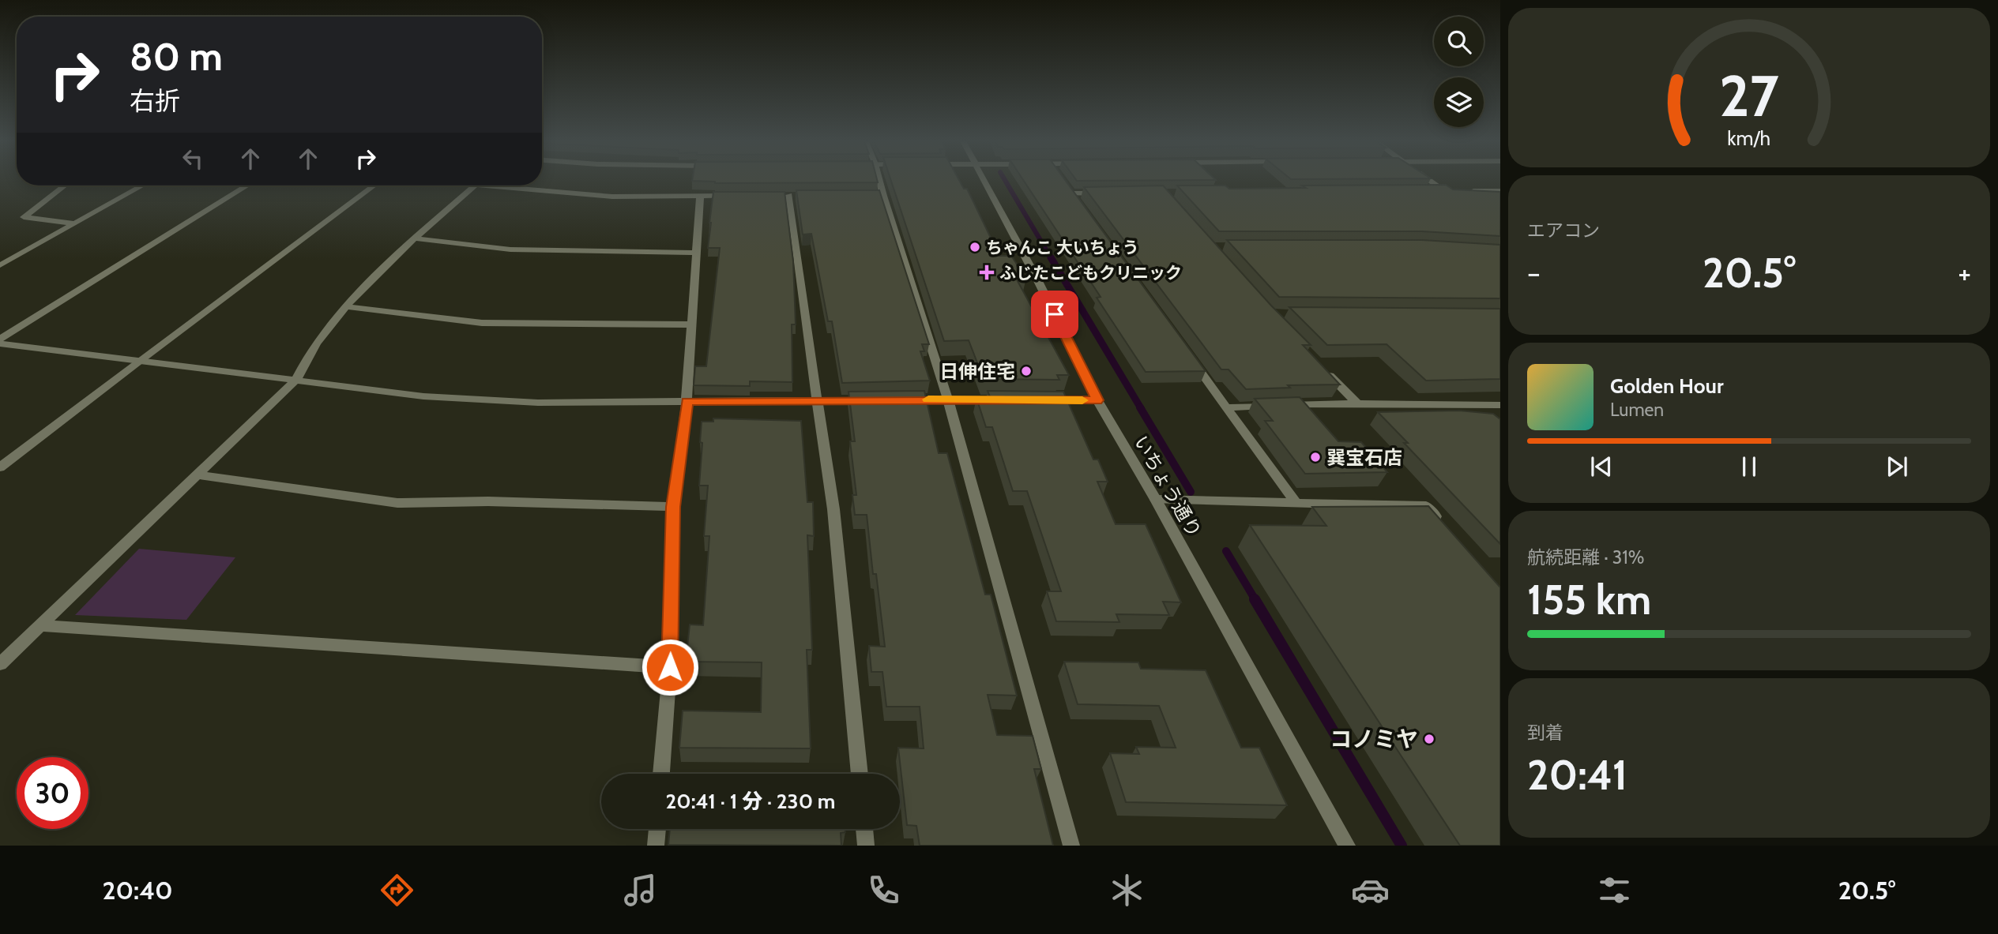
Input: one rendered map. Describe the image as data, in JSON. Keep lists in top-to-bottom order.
{
  "streets": {
    "street": ["いちょう通り"]
  },
  "places": {
    "other": [
      "ちゃんこ 大いちょう",
      "日伸住宅",
      "巽宝石店",
      "コノミヤ"
    ],
    "health": ["ふじたこどもクリニック"]
  },
  "page": {
    "turn": ["80 m", "右折"],
    "tile": [
      "エアコン",
      ["航続距離 · 31%", "155 km"],
      ["到着", "20:41"]
    ],
    "heat": ["−", "20.5°", "+"],
    "song": ["Golden Hour", "Lumen"],
    "limit": "30",
    "trip": "20:41 · 1 分 · 230 m",
    "tabs": ["20:40", "20.5°"],
    "gauge": ["27", "km/h"]
  }
}
